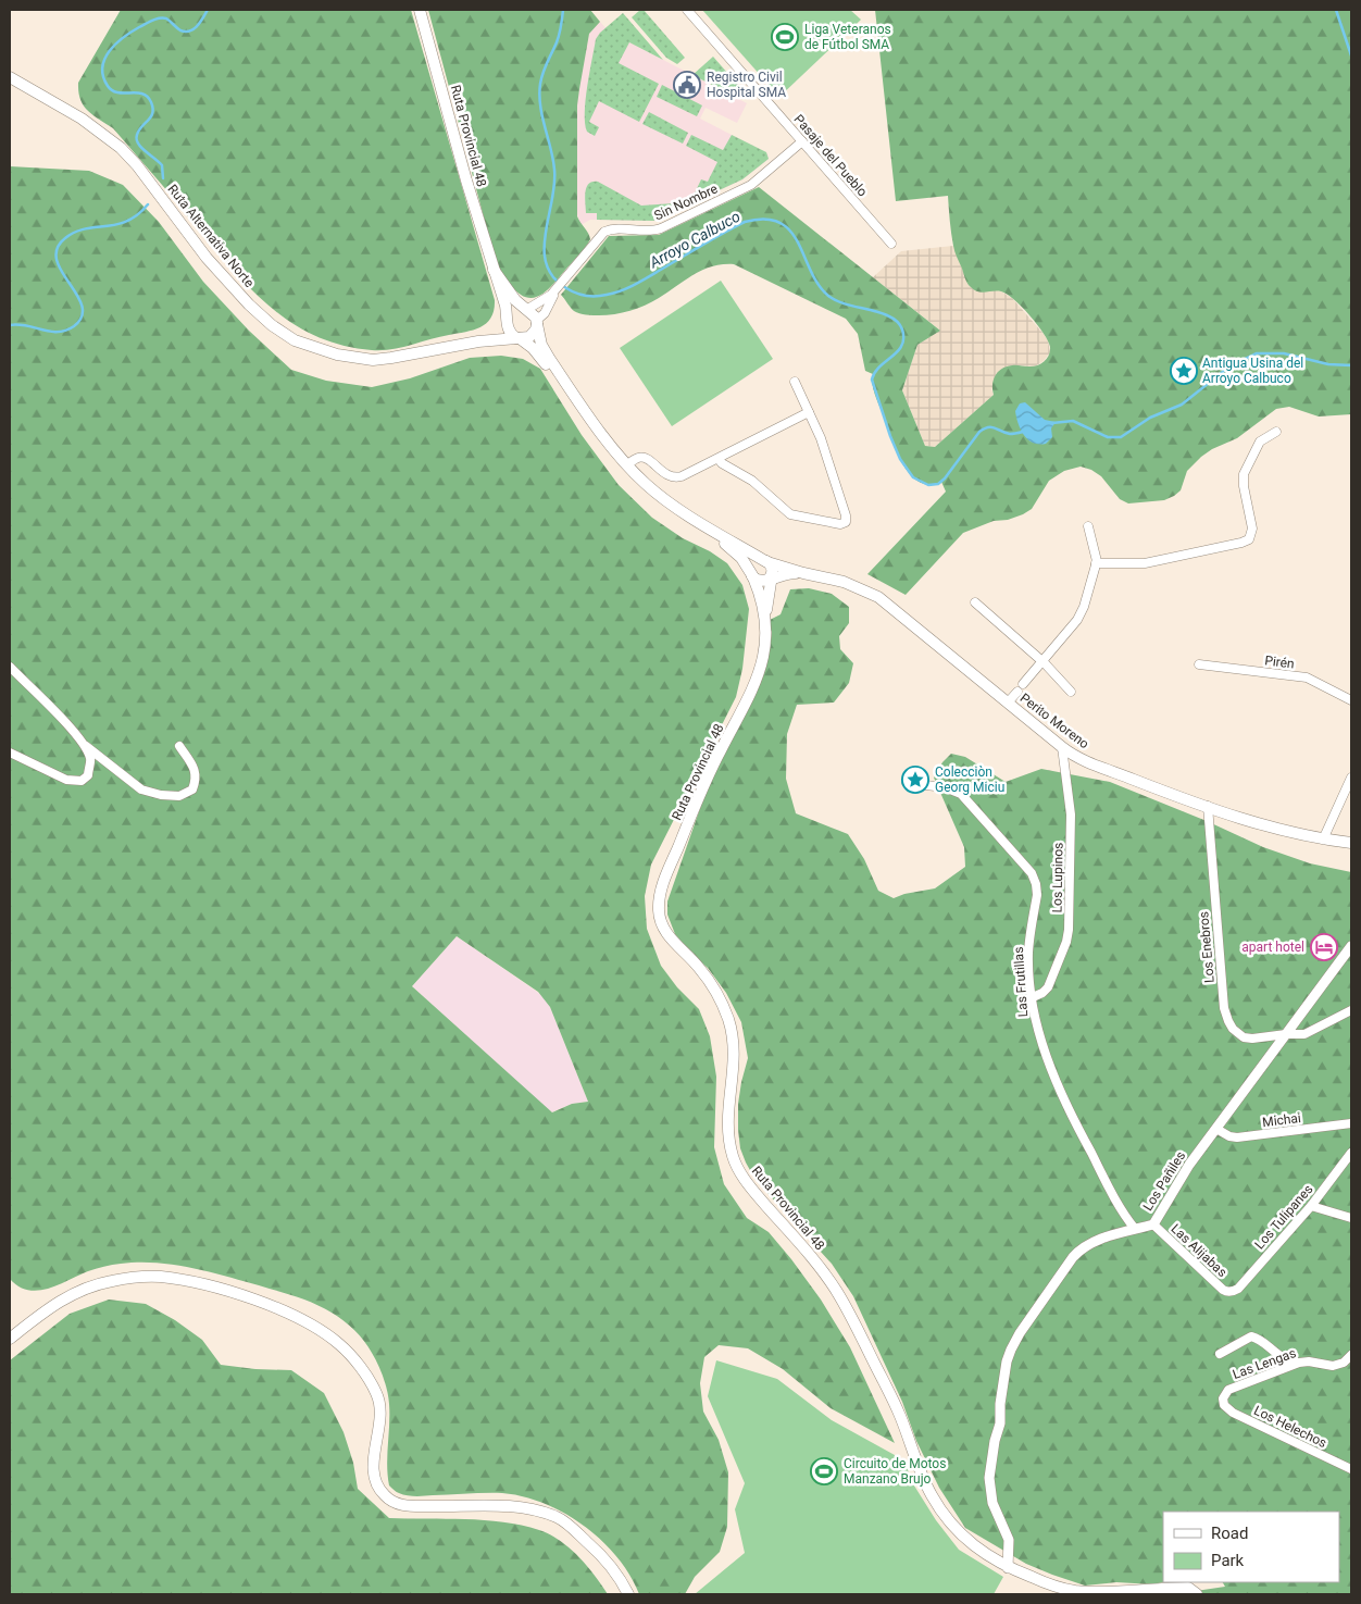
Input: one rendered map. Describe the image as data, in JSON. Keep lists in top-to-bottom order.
{
  "streets": {
    "main road": ["Ruta Provincial 48", "Ruta Alternativa Norte", "Perito Moreno"],
    "street": [
      "Pasaje del Pueblo",
      "Sin Nombre",
      "Pirén",
      "Los Lupinos",
      "Los Enebros",
      "Las Frutillas",
      "Michai",
      "Los Pañiles",
      "Los Tulipanes",
      "Las Alijabas",
      "Las Lengas",
      "Los Helechos"
    ]
  },
  "crossings": [
    ["Ruta Provincial 48", "Sin Nombre"],
    ["Ruta Provincial 48", "Ruta Alternativa Norte"],
    ["Ruta Provincial 48", "Perito Moreno"],
    ["Ruta Provincial 48", "Los Pañiles"],
    ["Pasaje del Pueblo", "Sin Nombre"],
    ["Sin Nombre", "Ruta Alternativa Norte"],
    ["Perito Moreno", "Los Lupinos"],
    ["Perito Moreno", "Los Enebros"],
    ["Los Lupinos", "Las Frutillas"],
    ["Los Enebros", "Los Pañiles"],
    ["Las Frutillas", "Los Pañiles"],
    ["Michai", "Los Pañiles"],
    ["Los Pañiles", "Las Alijabas"],
    ["Los Tulipanes", "Las Alijabas"],
    ["Las Lengas", "Los Helechos"]
  ],
  "water": ["Arroyo Calbuco"],
  "places": {
    "sports": ["Liga Veteranos de Fútbol SMA", "Circuito de Motos Manzano Brujo"],
    "public building": ["Registro Civil Hospital SMA"],
    "place": ["Antigua Usina del Arroyo Calbuco", "Colecciòn Georg Miciu"],
    "hotel": ["apart hotel"]
  },
  "legend": ["Road", "Park"]
}
